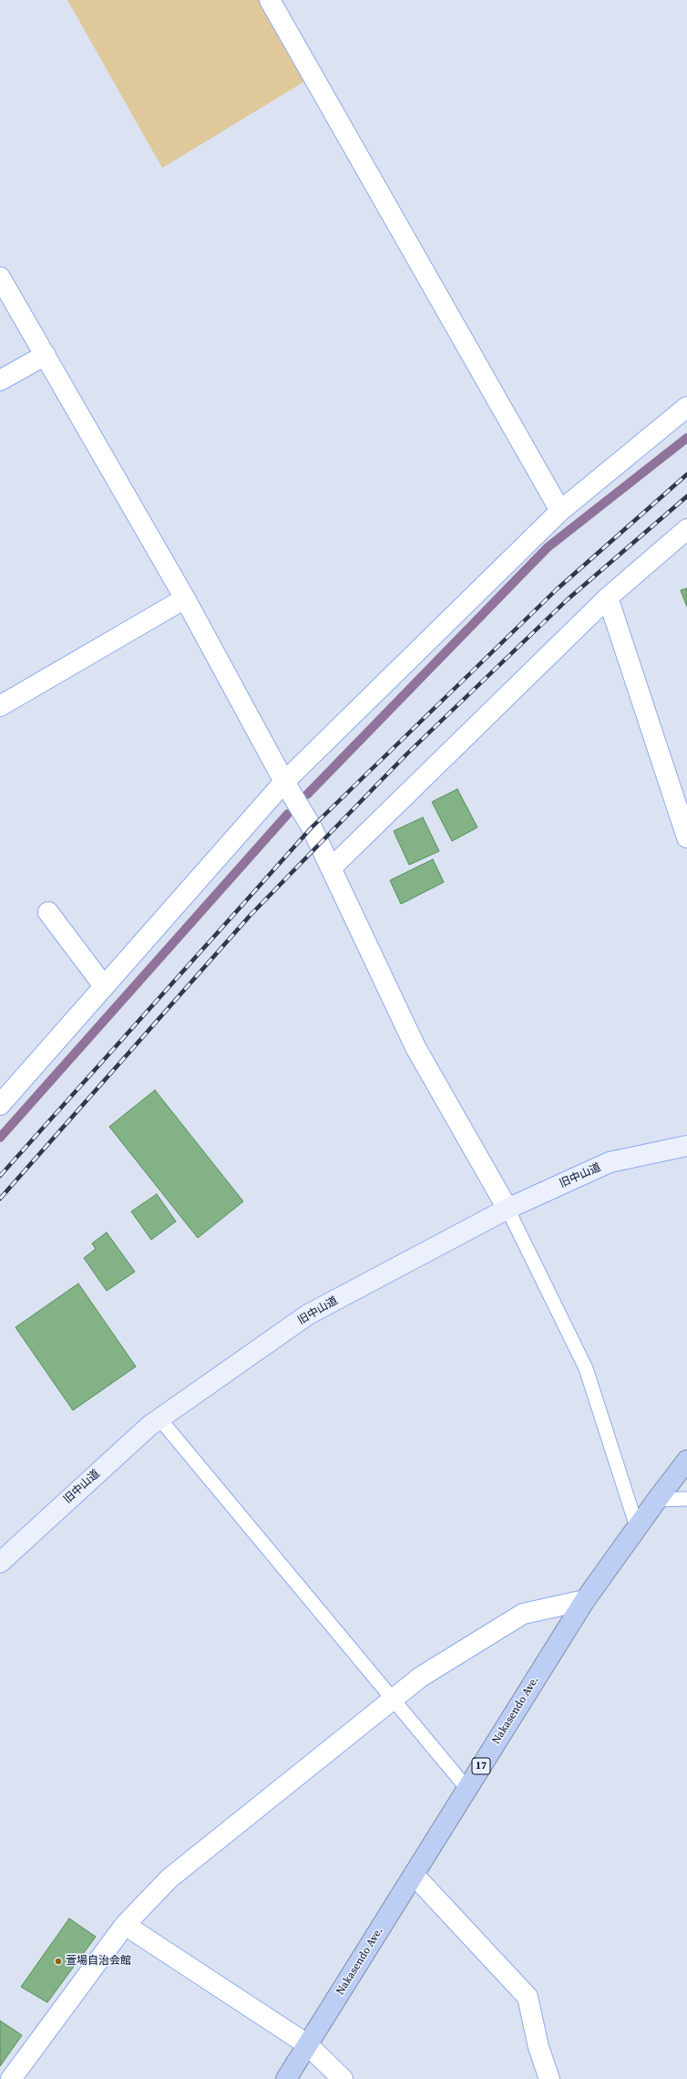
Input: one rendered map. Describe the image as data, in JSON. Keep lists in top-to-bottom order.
{
  "streets": {
    "highway": ["Nakasendo Ave.", "17"],
    "street": ["旧中山道"]
  },
  "places": ["萱場自治会館"]
}
